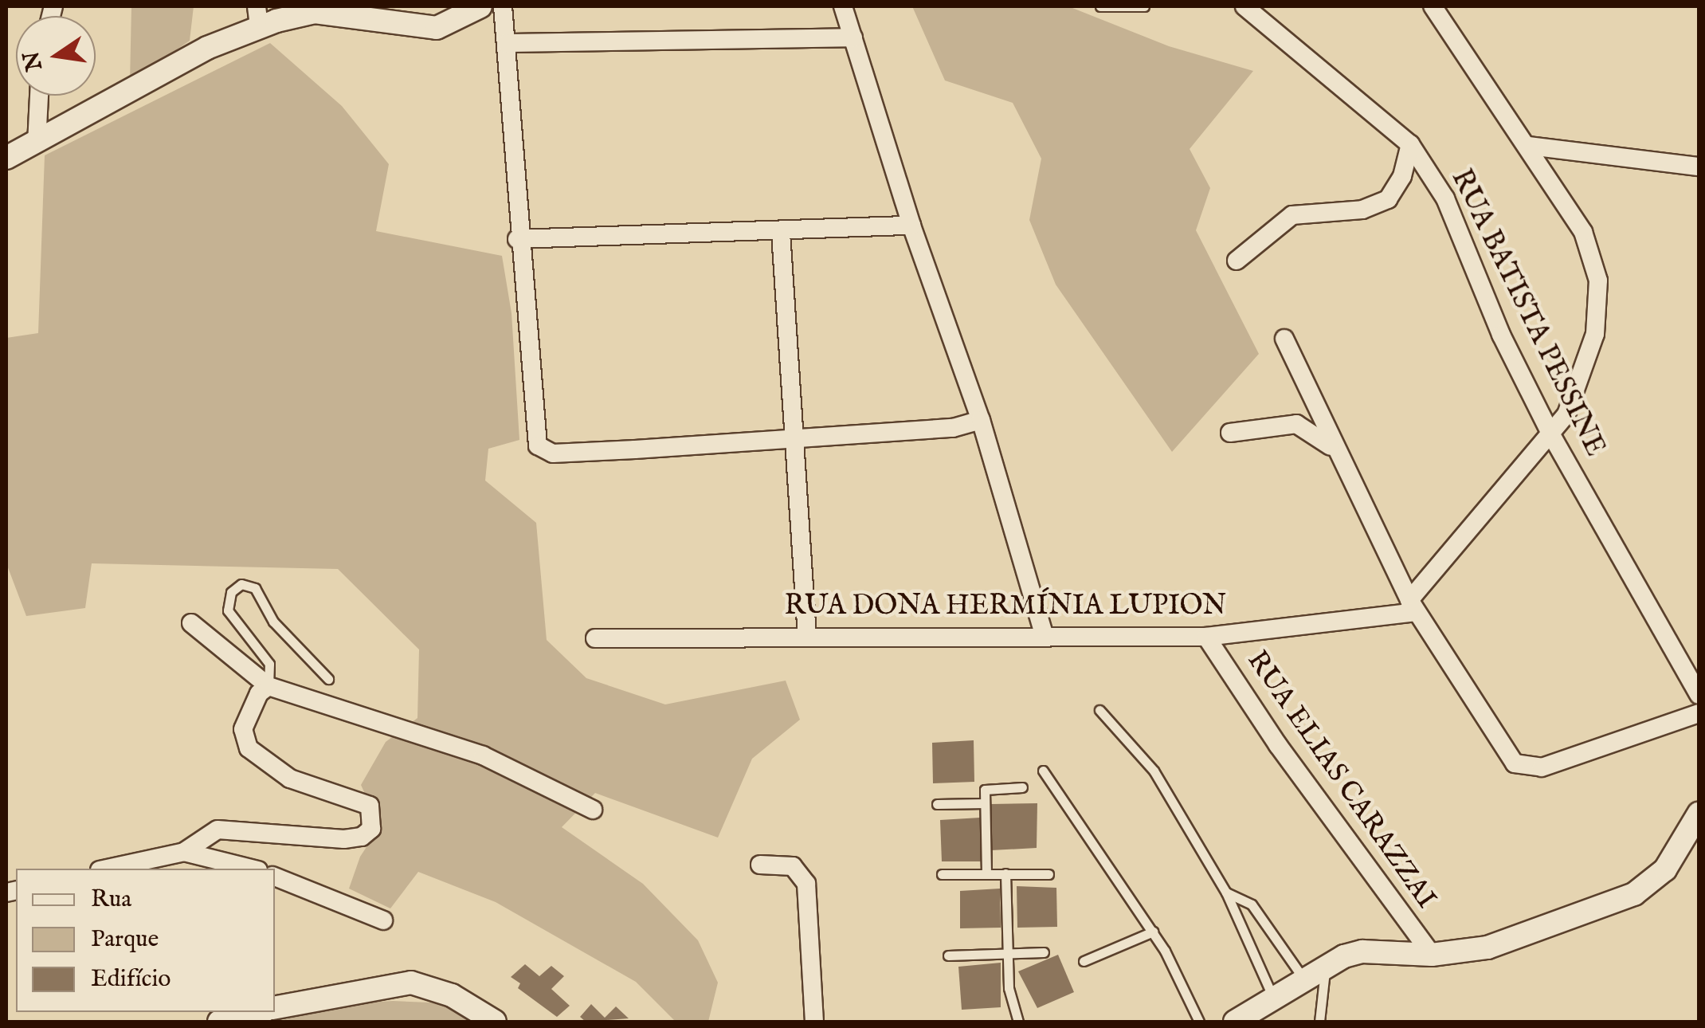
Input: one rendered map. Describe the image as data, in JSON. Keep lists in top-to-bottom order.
{
  "streets": {
    "street": ["RUA BATISTA PESSINE", "RUA DONA HERMÍNIA LUPION", "RUA ELIAS CARAZZAI"]
  },
  "crossings": [
    ["RUA DONA HERMÍNIA LUPION", "RUA ELIAS CARAZZAI"]
  ],
  "legend": ["Rua", "Parque", "Edifício"],
  "north": "left"
}
